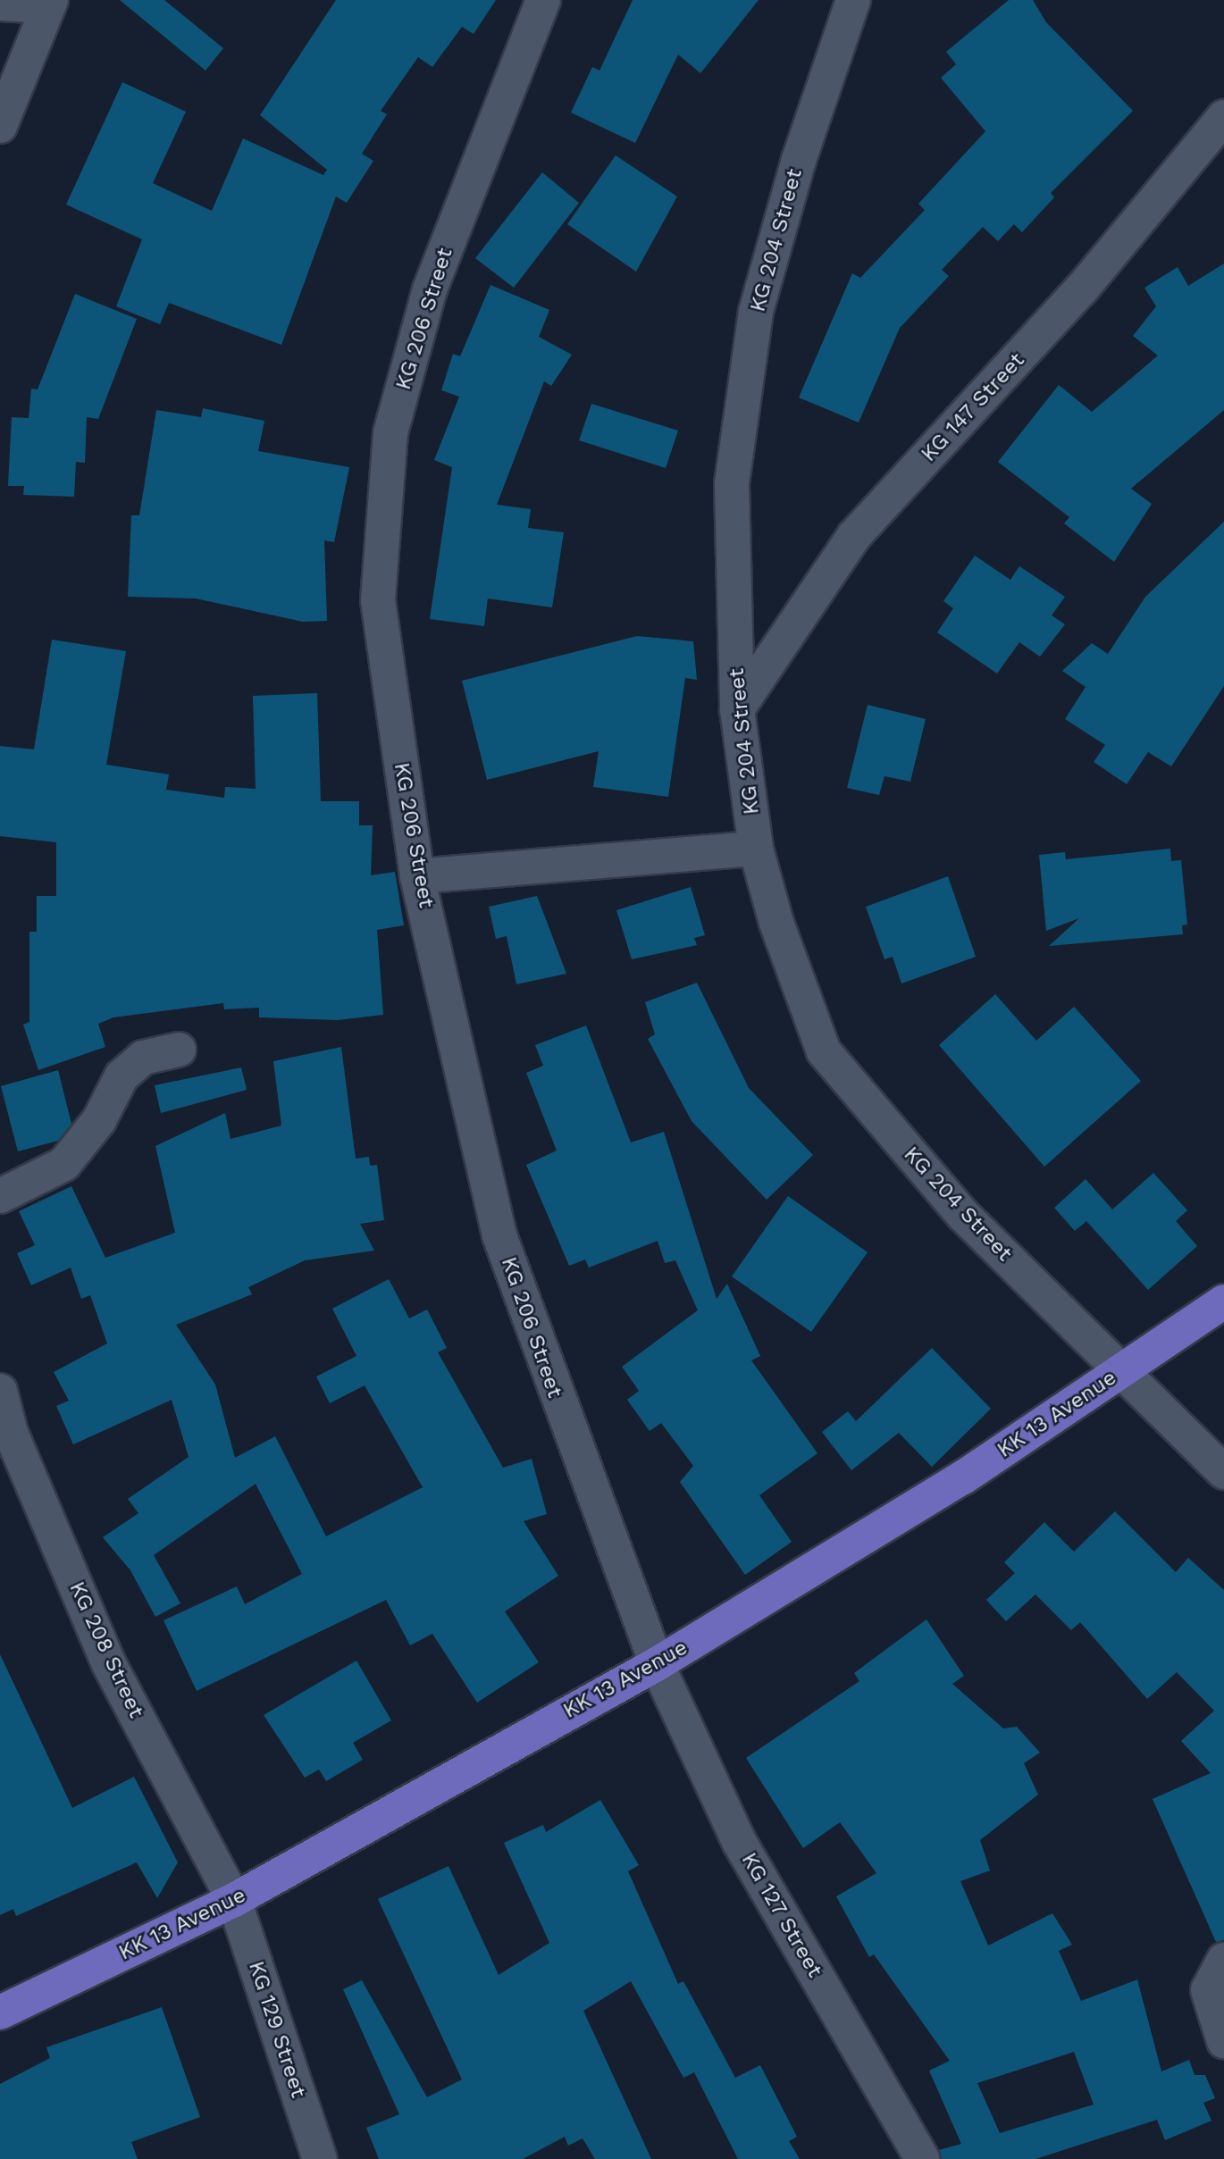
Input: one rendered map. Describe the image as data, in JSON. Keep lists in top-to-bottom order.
{
  "streets": {
    "main road": ["KK 13 Avenue"],
    "street": [
      "KG 204 Street",
      "KG 206 Street",
      "KG 147 Street",
      "KG 208 Street",
      "KG 127 Street",
      "KG 129 Street"
    ]
  },
  "crossings": [
    ["KG 204 Street", "KG 147 Street"],
    ["KG 204 Street", "KK 13 Avenue"],
    ["KG 206 Street", "KK 13 Avenue"],
    ["KG 206 Street", "KG 127 Street"],
    ["KK 13 Avenue", "KG 208 Street"],
    ["KK 13 Avenue", "KG 127 Street"],
    ["KK 13 Avenue", "KG 129 Street"],
    ["KG 208 Street", "KG 129 Street"]
  ]
}
